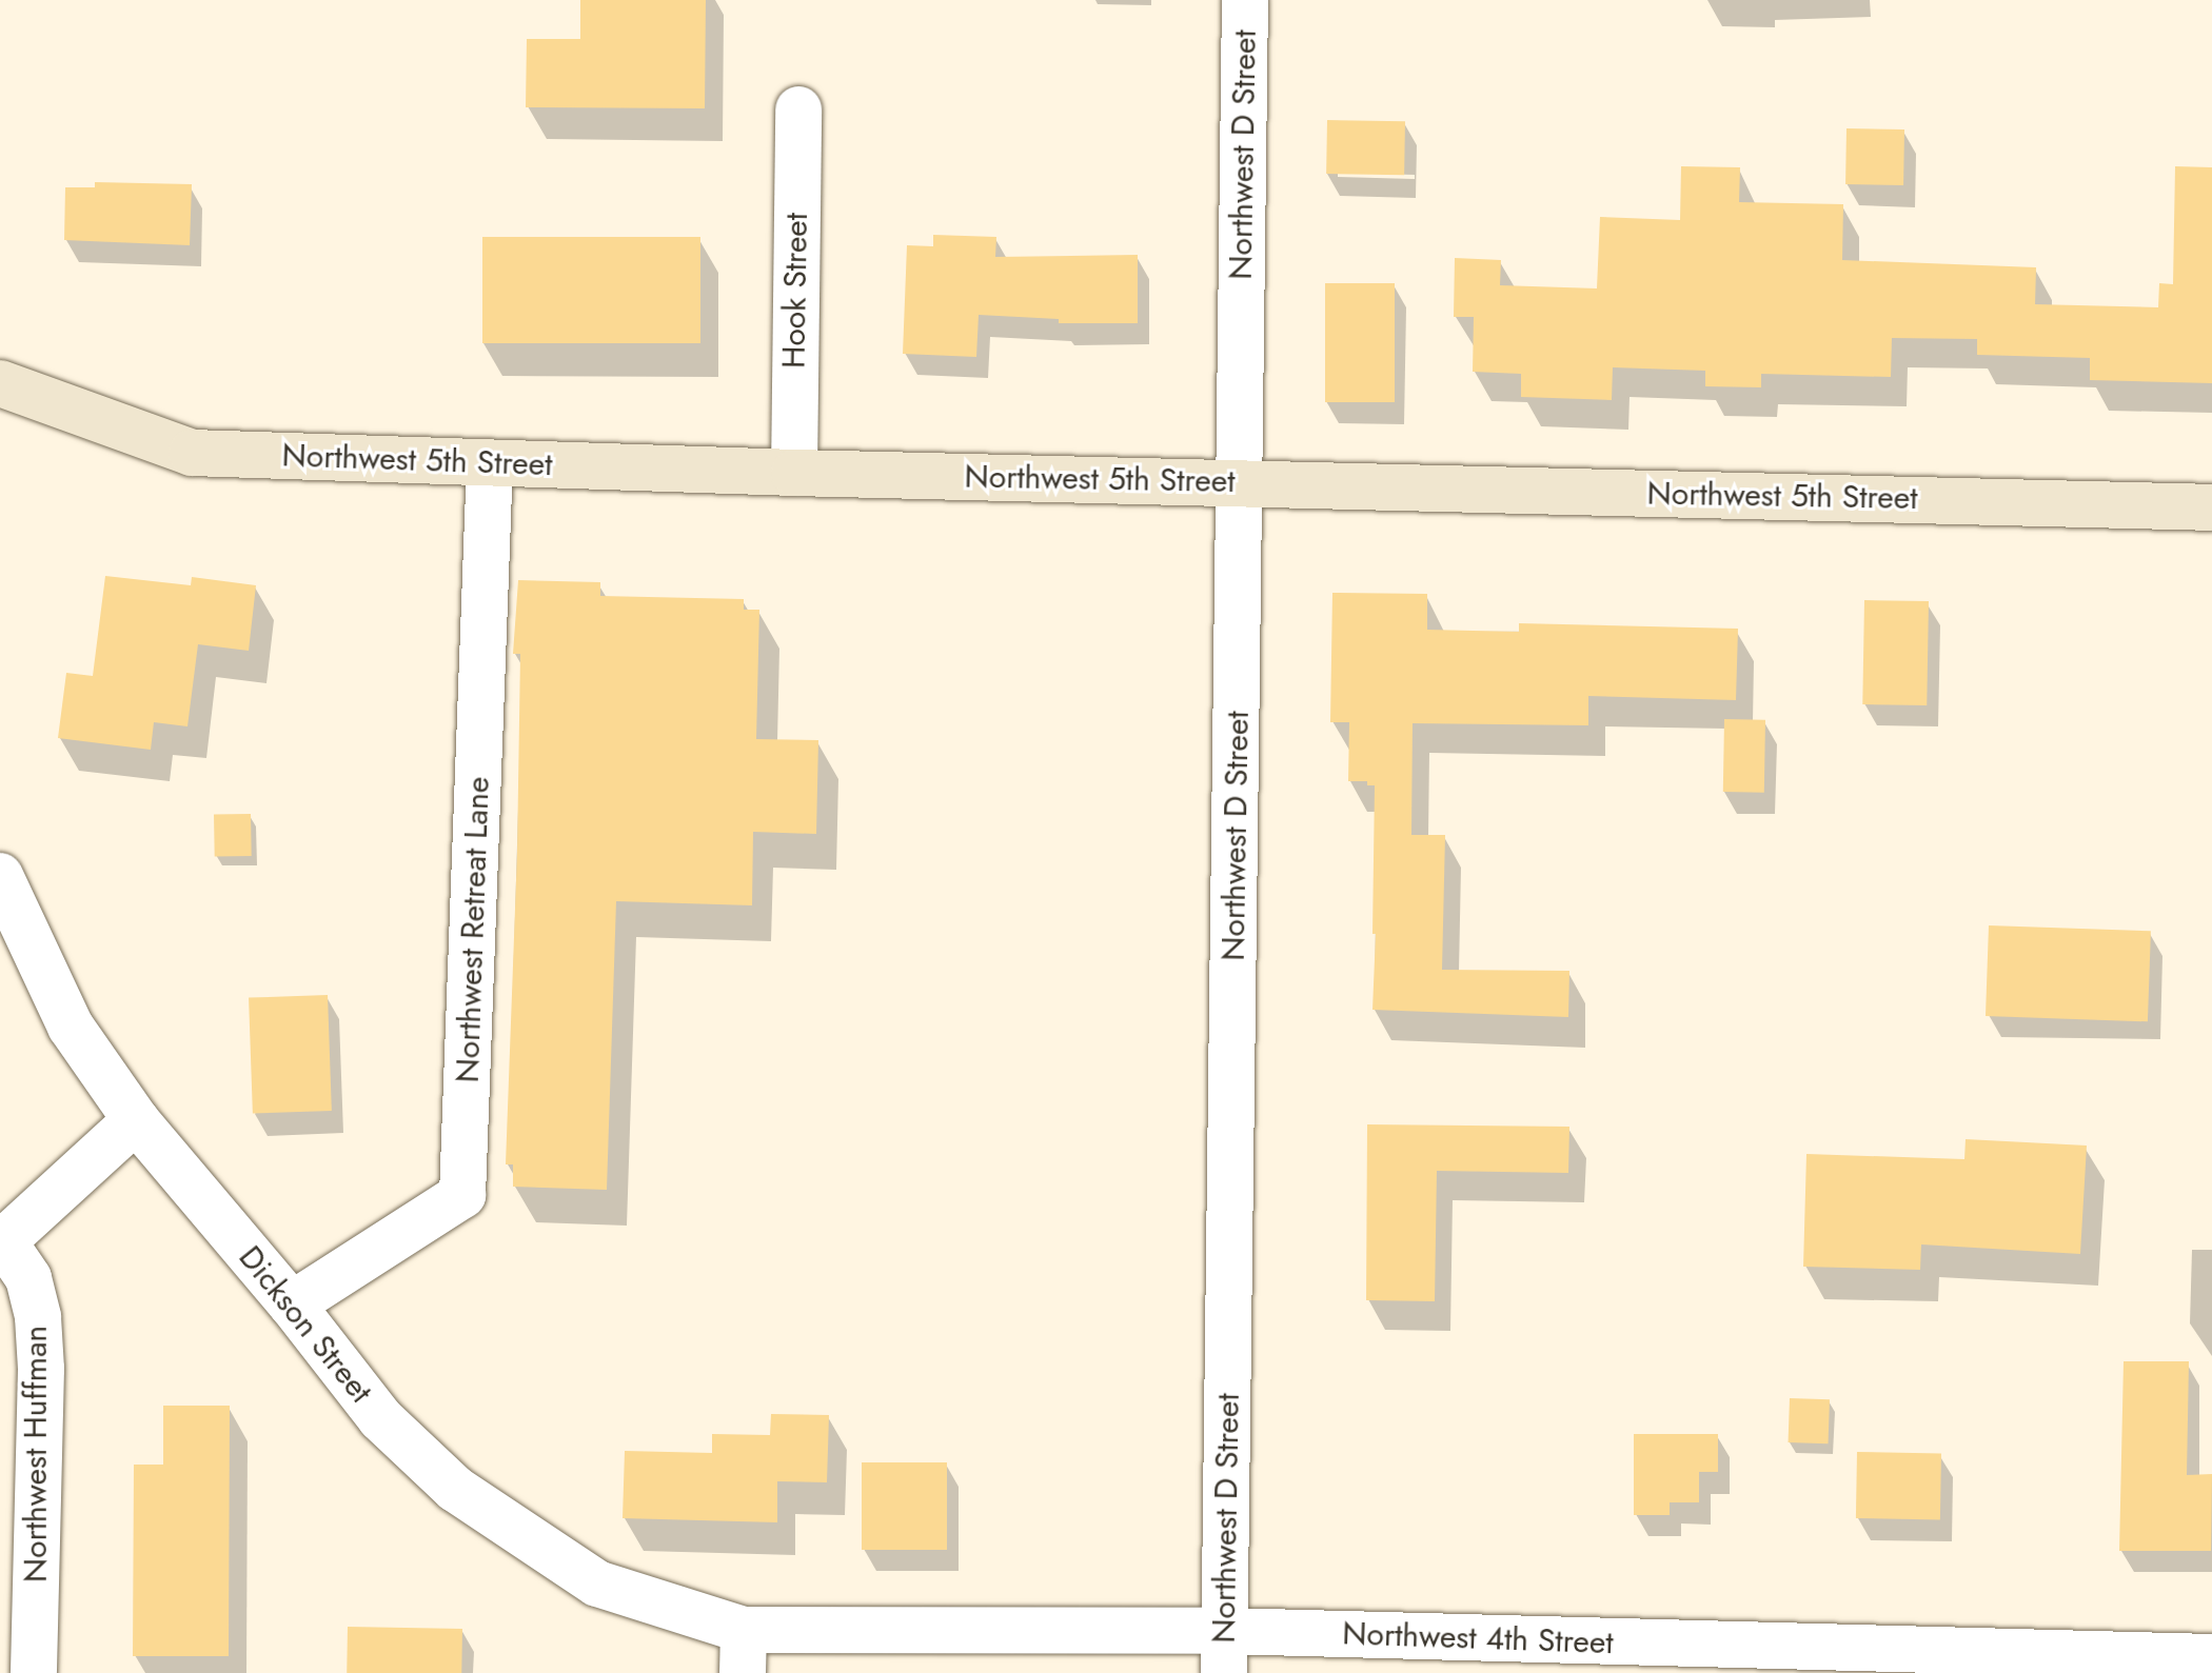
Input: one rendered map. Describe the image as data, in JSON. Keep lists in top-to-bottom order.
{
  "streets": {
    "street": [
      "Northwest D Street",
      "Hook Street",
      "Northwest 5th Street",
      "Northwest Retreat Lane",
      "Dickson Street",
      "Northwest Huffman",
      "Northwest 4th Street"
    ]
  },
  "crossings": [
    ["Northwest D Street", "Northwest 5th Street"],
    ["Northwest D Street", "Northwest 4th Street"],
    ["Hook Street", "Northwest 5th Street"],
    ["Northwest 5th Street", "Northwest Retreat Lane"],
    ["Northwest Retreat Lane", "Dickson Street"],
    ["Dickson Street", "Northwest 4th Street"]
  ]
}
